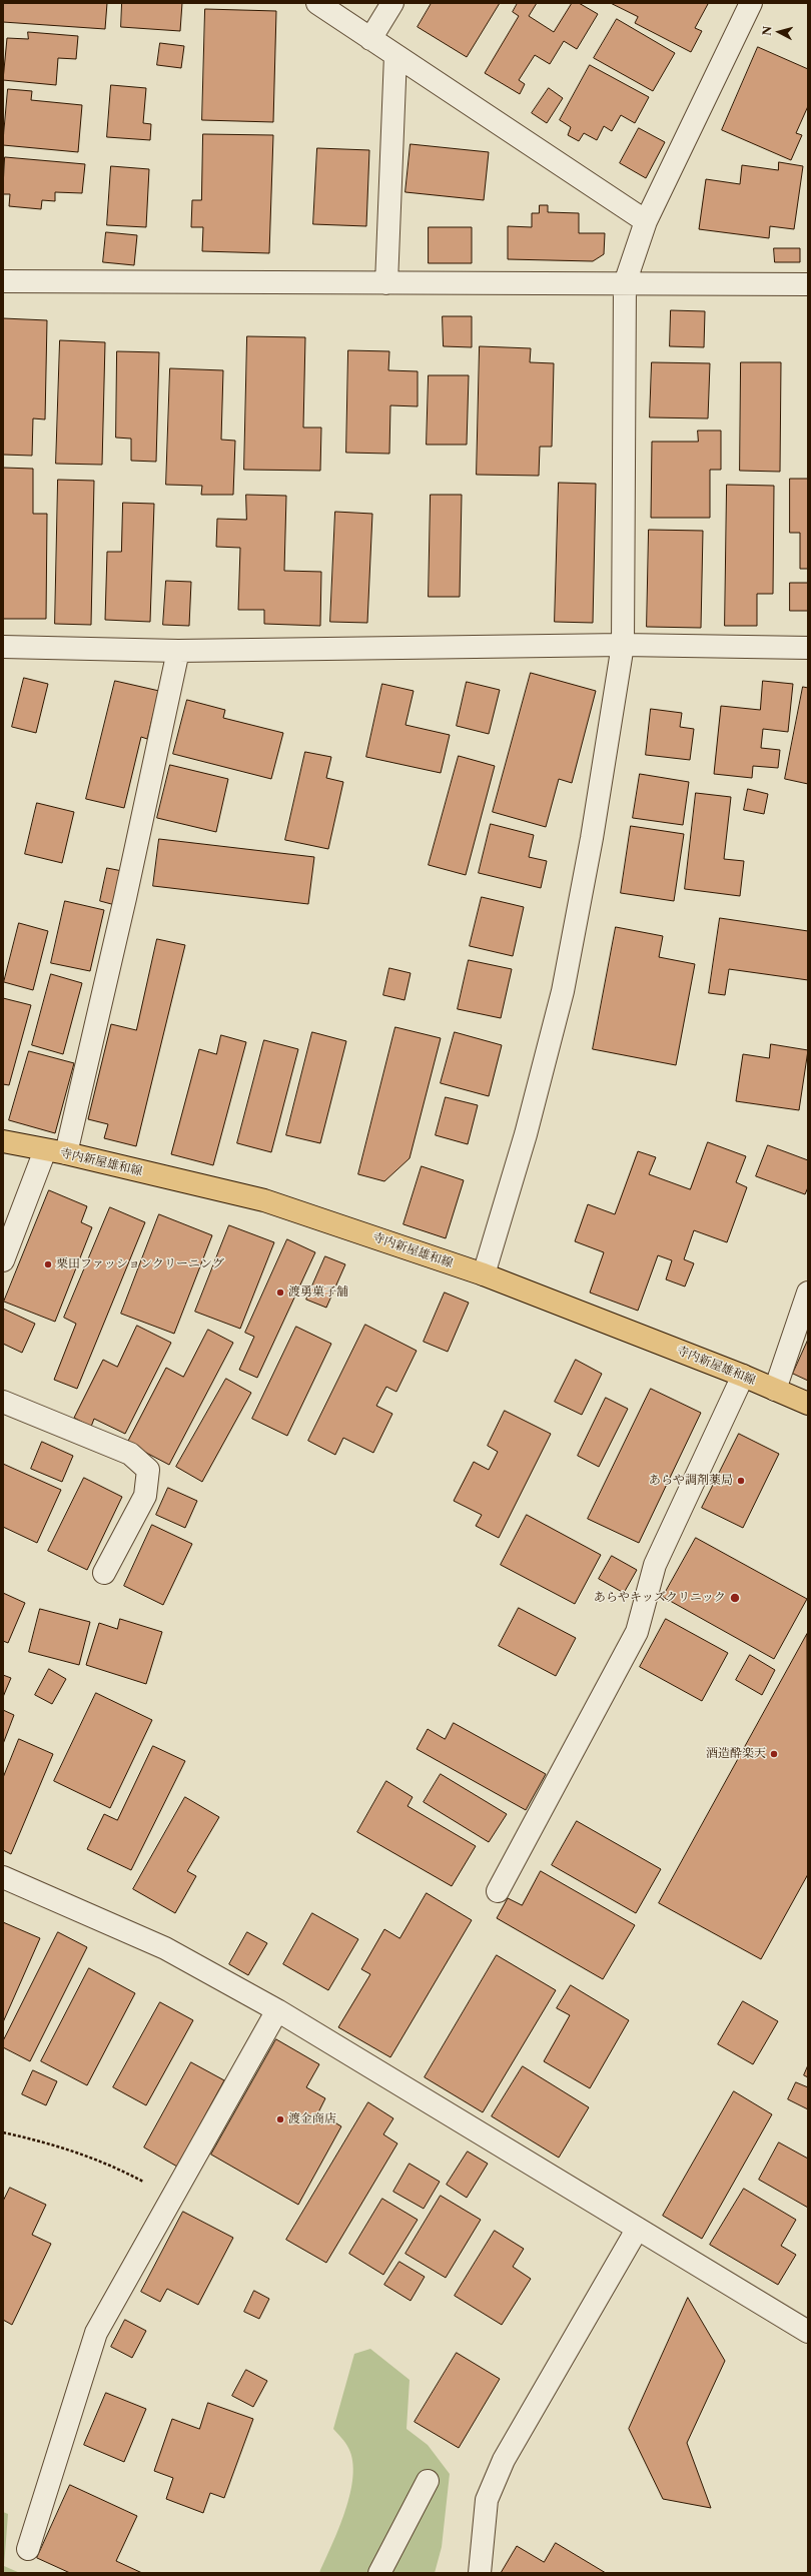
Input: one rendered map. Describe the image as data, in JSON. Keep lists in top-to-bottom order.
{
  "streets": {
    "main road": ["寺内新屋雄和線"]
  },
  "places": [
    "栗田ファッションクリーニング",
    "渡勇菓子舗",
    "あらや調剤薬局",
    "あらやキッズクリニック",
    "酒造酔楽天",
    "渡金商店"
  ],
  "north": "left"
}
